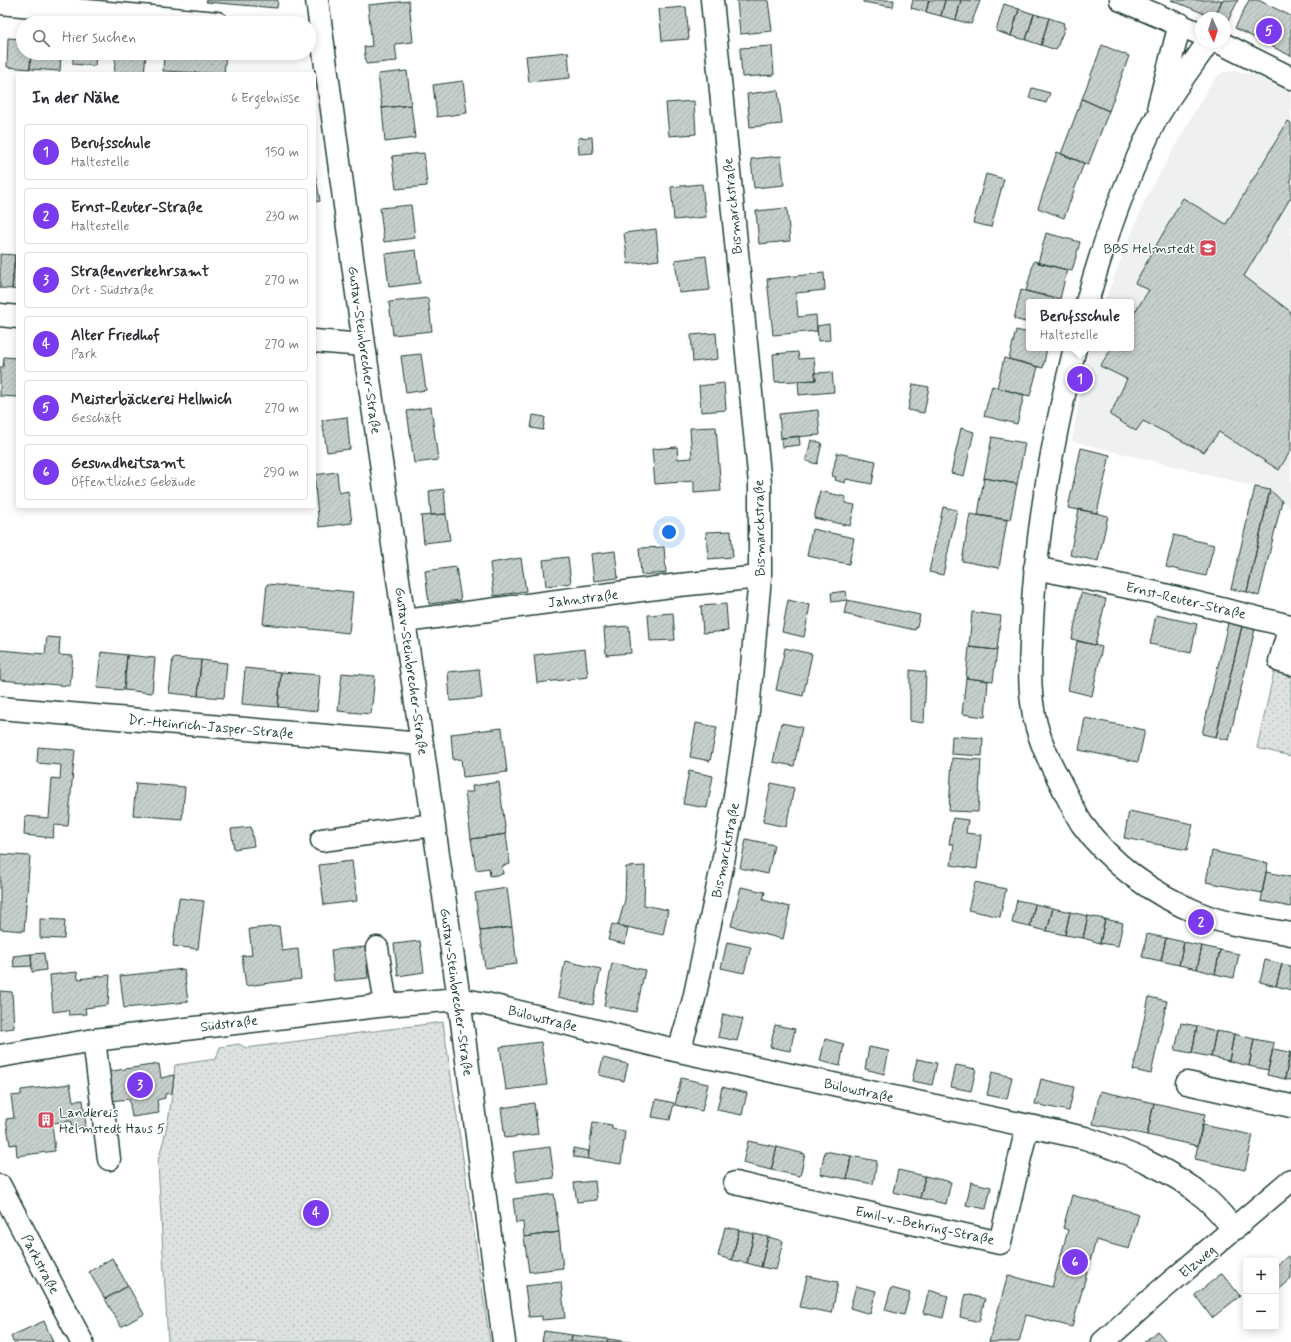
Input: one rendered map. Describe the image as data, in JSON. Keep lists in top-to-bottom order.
{
  "streets": {
    "street": [
      "Bismarckstraße",
      "Gustav-Steinbrecher-Straße",
      "Jahnstraße",
      "Ernst-Reuter-Straße",
      "Dr.-Heinrich-Jasper-Straße",
      "Bülowstraße",
      "Südstraße",
      "Emil-v.-Behring-Straße",
      "Elzweg",
      "Parkstraße"
    ]
  },
  "crossings": [
    ["Bismarckstraße", "Jahnstraße"],
    ["Bismarckstraße", "Bülowstraße"],
    ["Gustav-Steinbrecher-Straße", "Jahnstraße"],
    ["Gustav-Steinbrecher-Straße", "Dr.-Heinrich-Jasper-Straße"],
    ["Gustav-Steinbrecher-Straße", "Bülowstraße"],
    ["Gustav-Steinbrecher-Straße", "Südstraße"],
    ["Bülowstraße", "Südstraße"],
    ["Bülowstraße", "Emil-v.-Behring-Straße"],
    ["Bülowstraße", "Elzweg"]
  ],
  "places": {
    "school or university": ["BBS Helmstedt"],
    "building": ["Landkreis Helmstedt Haus 5"]
  },
  "north": "bottom",
  "page": {
    "pins": [
      "5",
      "1",
      "2",
      "3",
      "4",
      "6"
    ],
    "search": "Hier suchen",
    "heading": ["In der Nähe", "6 Ergebnisse"],
    "list": [
      {
        "mark": "1",
        "name": "Berufsschule",
        "note": "Haltestelle",
        "value": "150 m"
      },
      {
        "mark": "2",
        "name": "Ernst-Reuter-Straße",
        "note": "Haltestelle",
        "value": "230 m"
      },
      {
        "mark": "3",
        "name": "Straßenverkehrsamt",
        "note": "Ort · Südstraße",
        "value": "270 m"
      },
      {
        "mark": "4",
        "name": "Alter Friedhof",
        "note": "Park",
        "value": "270 m"
      },
      {
        "mark": "5",
        "name": "Meisterbäckerei Hellmich",
        "note": "Geschäft",
        "value": "270 m"
      },
      {
        "mark": "6",
        "name": "Gesundheitsamt",
        "note": "Öffentliches Gebäude",
        "value": "290 m"
      }
    ],
    "popup": ["Berufsschule", "Haltestelle"],
    "map_buttons": ["+", "−"]
  }
}
